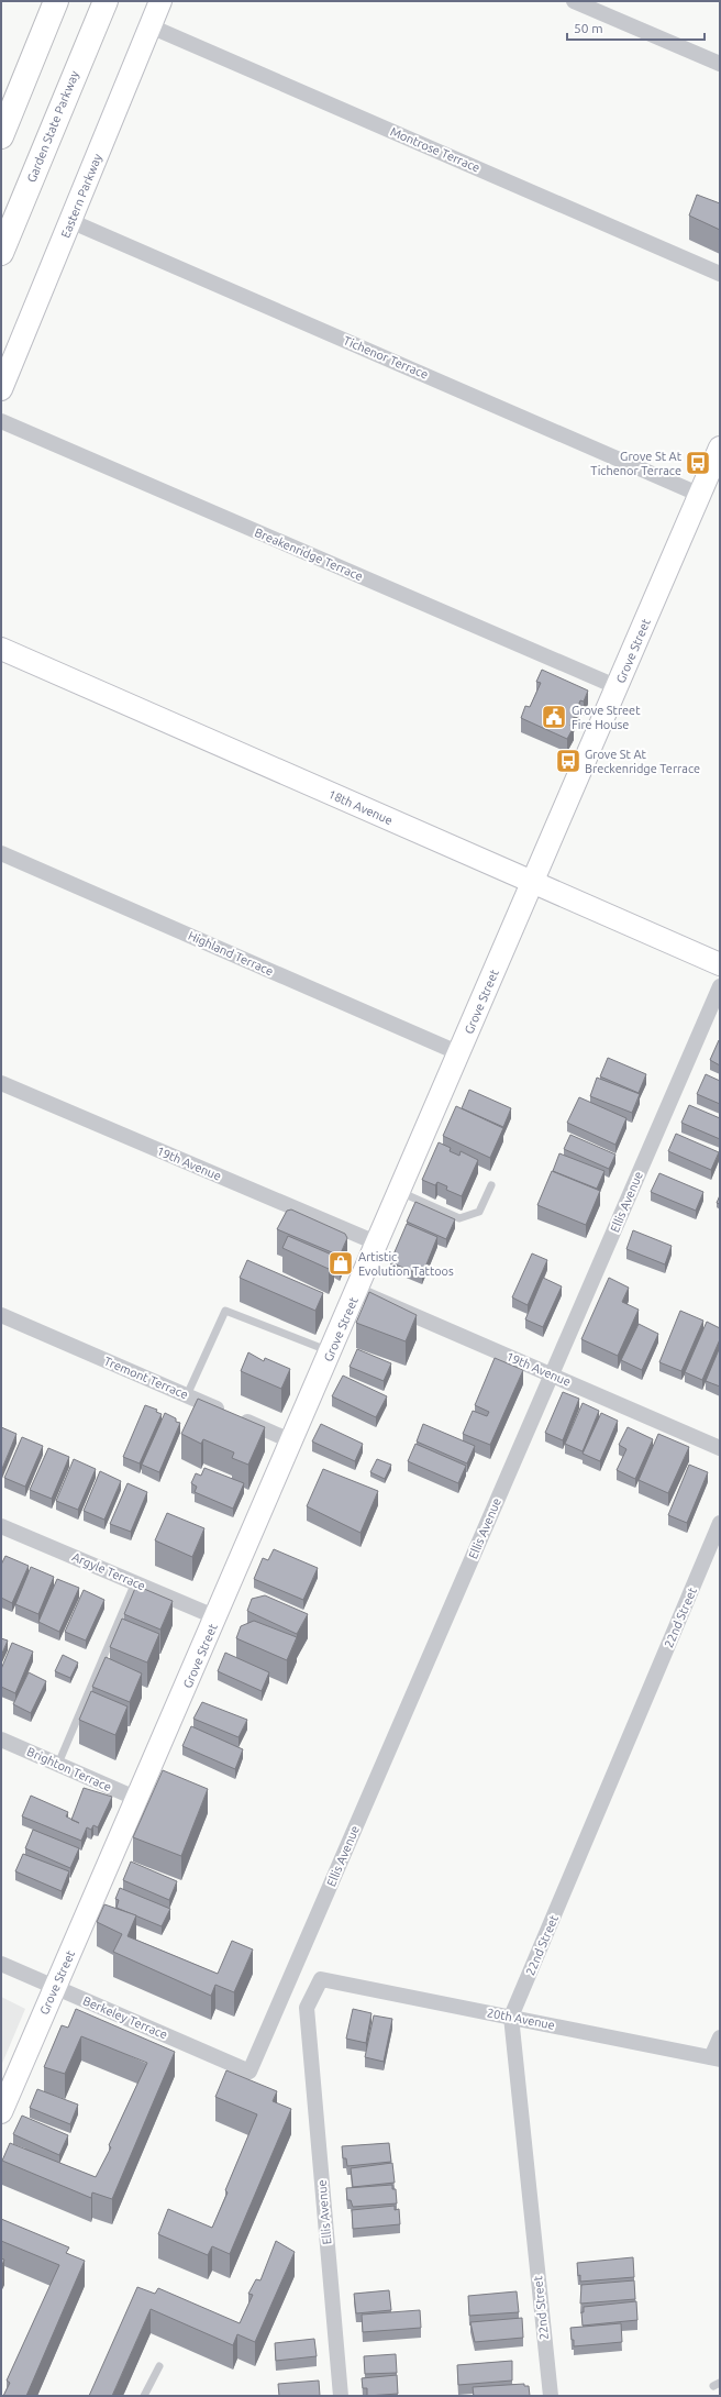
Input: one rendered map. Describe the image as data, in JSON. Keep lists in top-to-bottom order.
{
  "streets": {
    "highway": ["Garden State Parkway"],
    "main road": ["Eastern Parkway", "Grove Street", "18th Avenue"],
    "street": [
      "Montrose Terrace",
      "Tichenor Terrace",
      "Breakenridge Terrace",
      "Highland Terrace",
      "19th Avenue",
      "Ellis Avenue",
      "Tremont Terrace",
      "Argyle Terrace",
      "22nd Street",
      "Brighton Terrace",
      "Berkeley Terrace",
      "20th Avenue"
    ]
  },
  "crossings": [
    ["Montrose Terrace", "Eastern Parkway"],
    ["Eastern Parkway", "Tichenor Terrace"],
    ["Tichenor Terrace", "Grove Street"],
    ["Breakenridge Terrace", "Grove Street"],
    ["Grove Street", "18th Avenue"],
    ["Grove Street", "Highland Terrace"],
    ["Grove Street", "19th Avenue"],
    ["Grove Street", "Tremont Terrace"],
    ["Grove Street", "Argyle Terrace"],
    ["Grove Street", "Brighton Terrace"],
    ["Grove Street", "Berkeley Terrace"],
    ["19th Avenue", "Ellis Avenue"],
    ["Ellis Avenue", "Berkeley Terrace"],
    ["Ellis Avenue", "20th Avenue"],
    ["22nd Street", "20th Avenue"]
  ],
  "places": {
    "bus stop": ["Grove St At Tichenor Terrace", "Grove St At Breckenridge Terrace"],
    "public building": ["Grove Street Fire House"],
    "shop": ["Artistic Evolution Tattoos"]
  },
  "scale_bar": "50 m"
}
